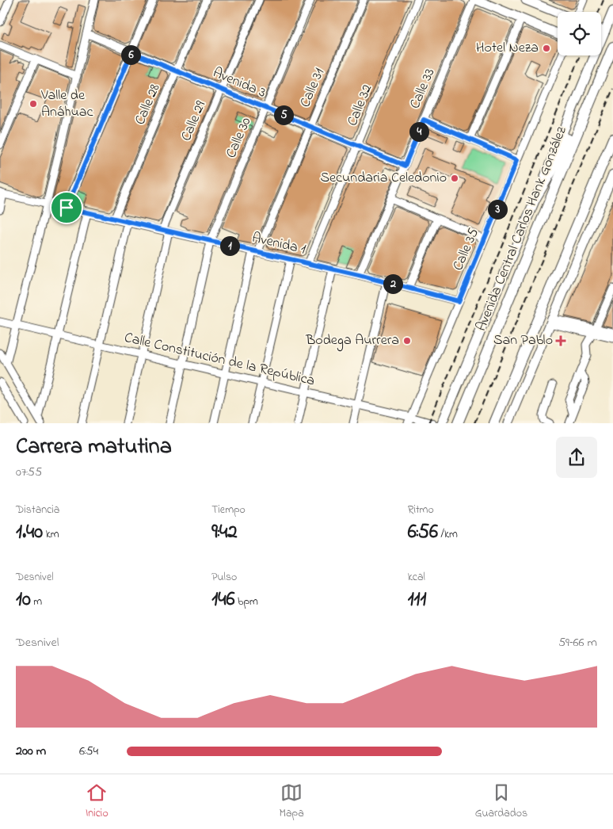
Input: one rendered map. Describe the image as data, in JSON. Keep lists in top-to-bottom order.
{
  "streets": {
    "highway": ["Avenida Central Carlos Hank González"],
    "street": [
      "Avenida 3",
      "Calle 31",
      "Calle 33",
      "Calle 28",
      "Calle 32",
      "Calle 29",
      "Calle 30",
      "Avenida 1",
      "Calle 35",
      "Calle Constitución de la República"
    ]
  },
  "crossings": [
    ["Avenida 3", "Calle 31"],
    ["Avenida 3", "Calle 33"],
    ["Avenida 3", "Calle 28"],
    ["Avenida 3", "Calle 32"],
    ["Avenida 3", "Calle 29"],
    ["Avenida 3", "Calle 30"],
    ["Calle 31", "Avenida 1"],
    ["Calle 31", "Calle Constitución de la República"],
    ["Calle 33", "Avenida 1"],
    ["Calle 28", "Avenida 1"],
    ["Calle 32", "Avenida 1"],
    ["Calle 29", "Avenida 1"],
    ["Calle 29", "Calle Constitución de la República"],
    ["Calle 30", "Avenida 1"],
    ["Calle 30", "Calle Constitución de la República"],
    ["Avenida 1", "Calle 35"],
    ["Calle 35", "Calle Constitución de la República"]
  ],
  "places": {
    "other": [
      "Hotel Neza",
      "Valle de Anáhuac",
      "Secundaria Celedonio",
      "Bodega Aurrera"
    ],
    "health": ["San Pablo"]
  },
  "page": {
    "pins": [
      "6",
      "5",
      "4",
      "3",
      "1",
      "2"
    ],
    "heading": ["Carrera matutina", "07:55"],
    "stats": [
      ["Distancia", "1.40 km"],
      ["Tiempo", "9:42"],
      ["Ritmo", "6:56 /km"],
      ["Desnivel", "10 m"],
      ["Pulso", "146 bpm"],
      ["kcal", "111"]
    ],
    "chart": ["Desnivel", "59–66 m"],
    "list": [
      {
        "name": "200 m",
        "note": "6:54"
      }
    ],
    "tabs": ["Inicio", "Mapa", "Guardados"]
  }
}
